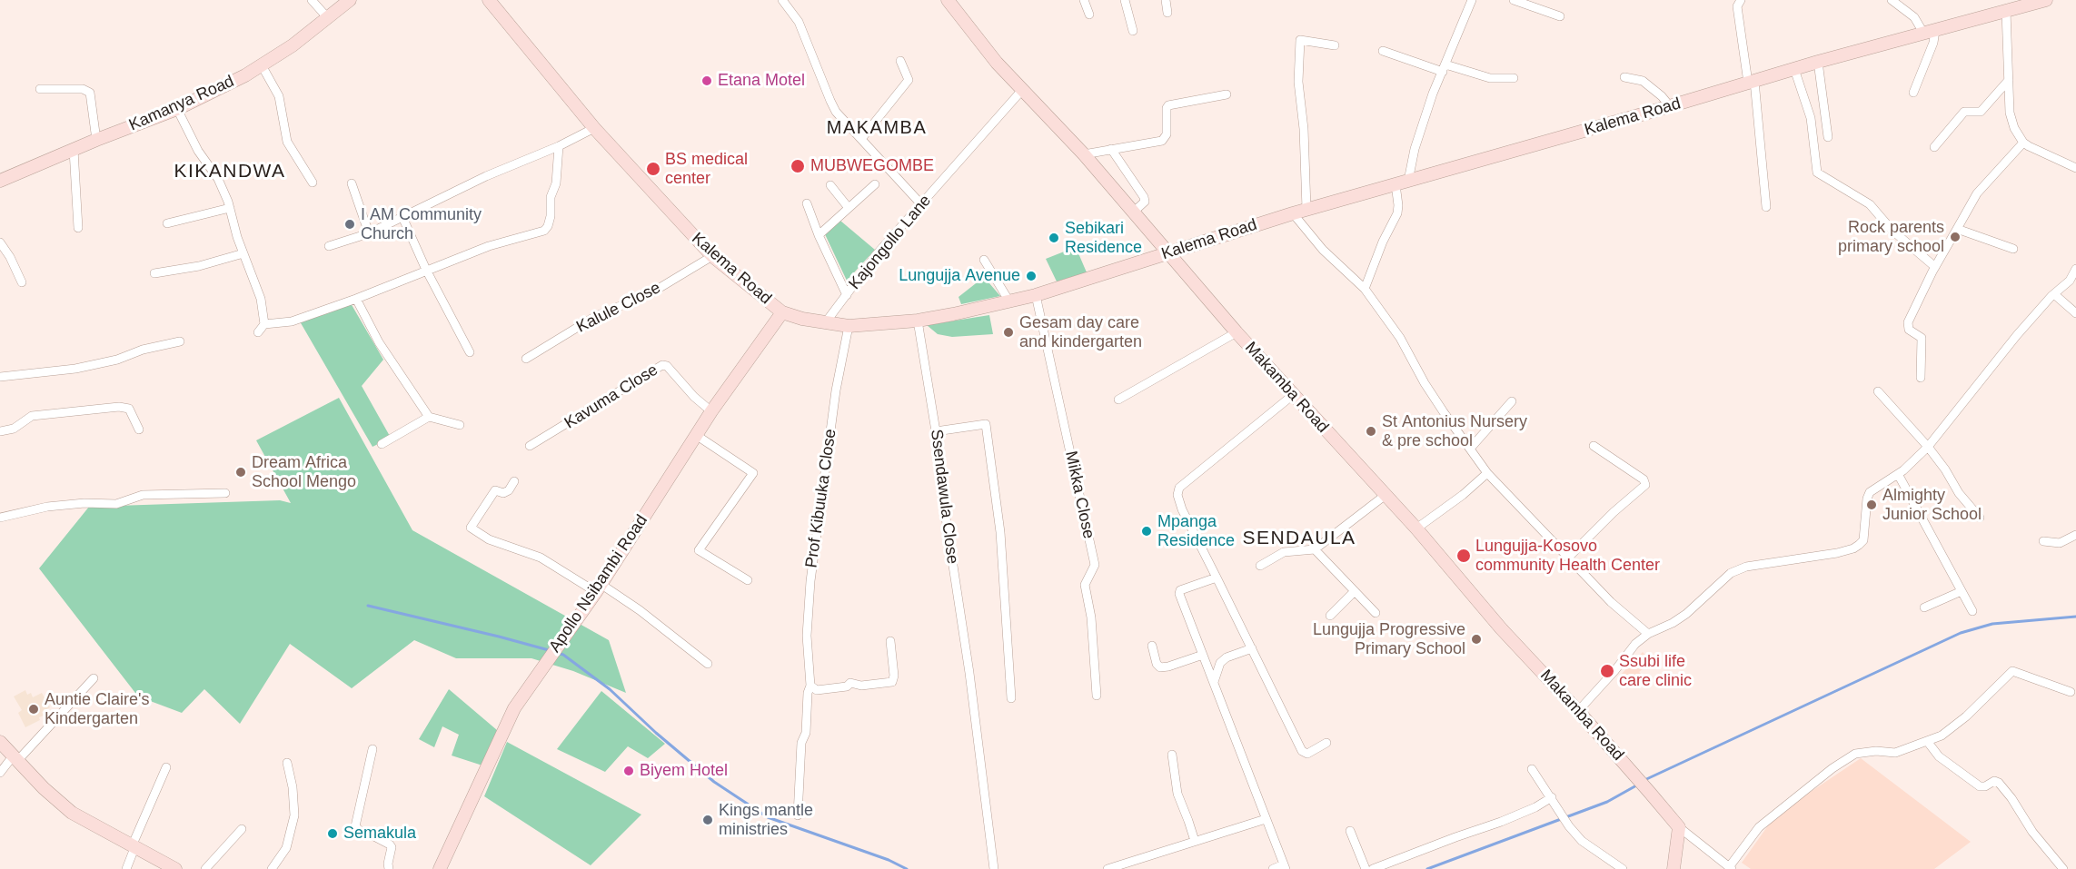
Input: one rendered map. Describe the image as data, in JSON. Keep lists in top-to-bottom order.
{
  "streets": {
    "street": [
      "Kamanya Road",
      "Kalema Road",
      "Kajongollo Lane",
      "Kalule Close",
      "Makamba Road",
      "Kavuma Close",
      "Mikka Close",
      "Ssendawula Close",
      "Prof Kibuuka Close",
      "Apollo Nsibambi Road"
    ]
  },
  "crossings": [
    ["Kalema Road", "Kajongollo Lane"],
    ["Kalema Road", "Kalule Close"],
    ["Kalema Road", "Makamba Road"],
    ["Kalema Road", "Mikka Close"],
    ["Kalema Road", "Ssendawula Close"],
    ["Kalema Road", "Prof Kibuuka Close"],
    ["Kalema Road", "Apollo Nsibambi Road"],
    ["Kajongollo Lane", "Makamba Road"],
    ["Kavuma Close", "Apollo Nsibambi Road"]
  ],
  "districts": ["MAKAMBA", "KIKANDWA", "SENDAULA"],
  "places": [
    "Etana Motel",
    "MUBWEGOMBE",
    "BS medical center",
    "I AM Community Church",
    "Rock parents primary school",
    "Sebikari Residence",
    "Lungujja Avenue",
    "Gesam day care and kindergarten",
    "St Antonius Nursery & pre school",
    "Dream Africa School Mengo",
    "Almighty Junior School",
    "Mpanga Residence",
    "Lungujja-Kosovo community Health Center",
    "Lungujja Progressive Primary School",
    "Ssubi life care clinic",
    "Auntie Claire's Kindergarten",
    "Biyem Hotel",
    "Kings mantle ministries",
    "Semakula"
  ]
}
